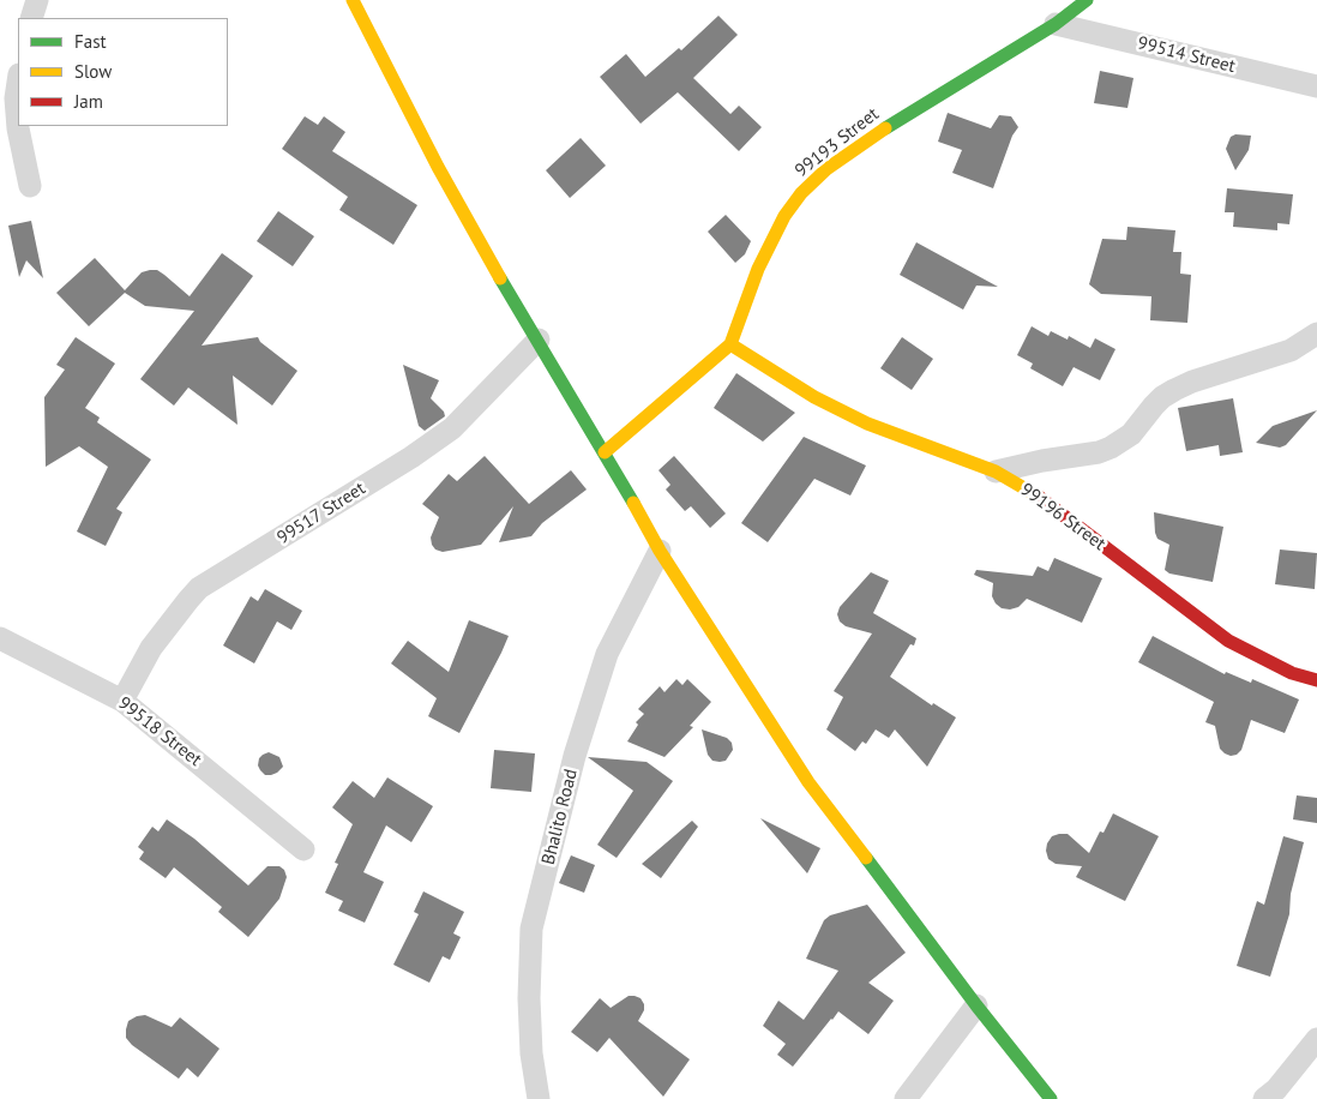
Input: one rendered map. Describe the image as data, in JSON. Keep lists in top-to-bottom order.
{
  "streets": {
    "street": [
      "99514 Street",
      "99193 Street",
      "99517 Street",
      "99196 Street",
      "99518 Street",
      "Bhalito Road"
    ]
  },
  "crossings": [
    ["99514 Street", "99193 Street"],
    ["99193 Street", "99196 Street"],
    ["99517 Street", "99518 Street"]
  ],
  "legend": ["Fast", "Slow", "Jam"]
}
